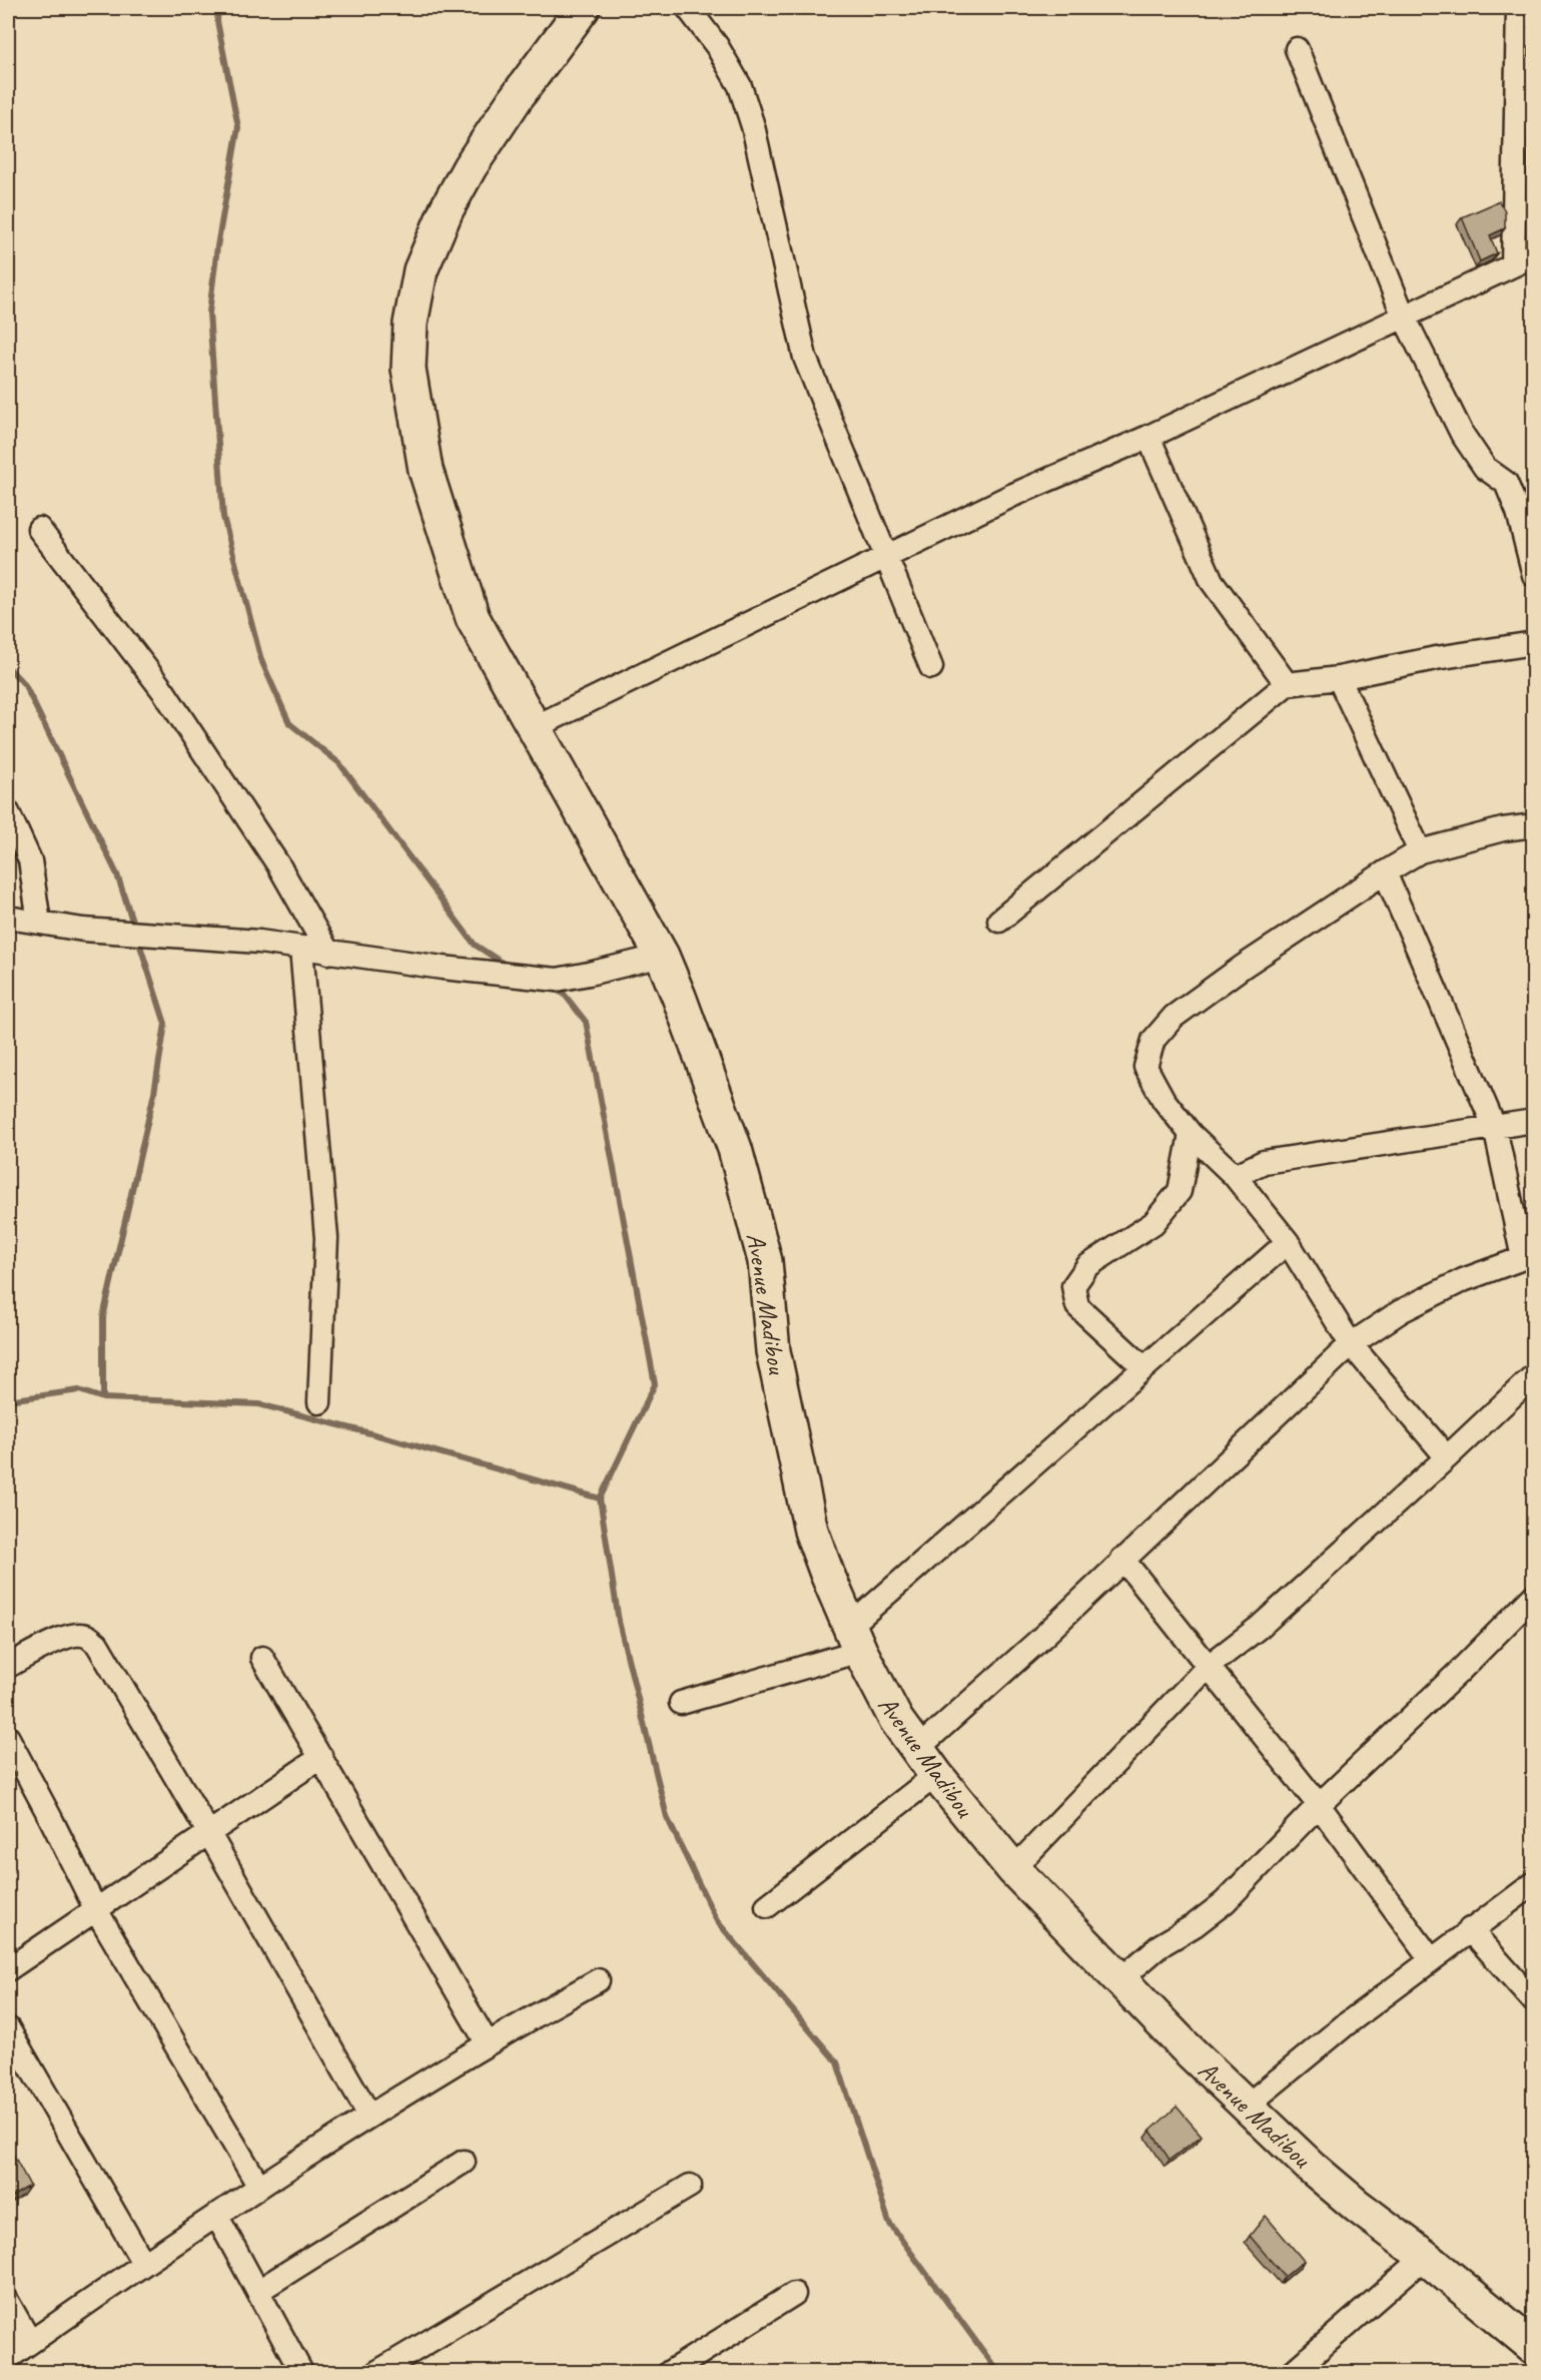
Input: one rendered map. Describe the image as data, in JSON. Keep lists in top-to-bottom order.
{
  "streets": {
    "street": ["Avenue Madibou"]
  }
}
